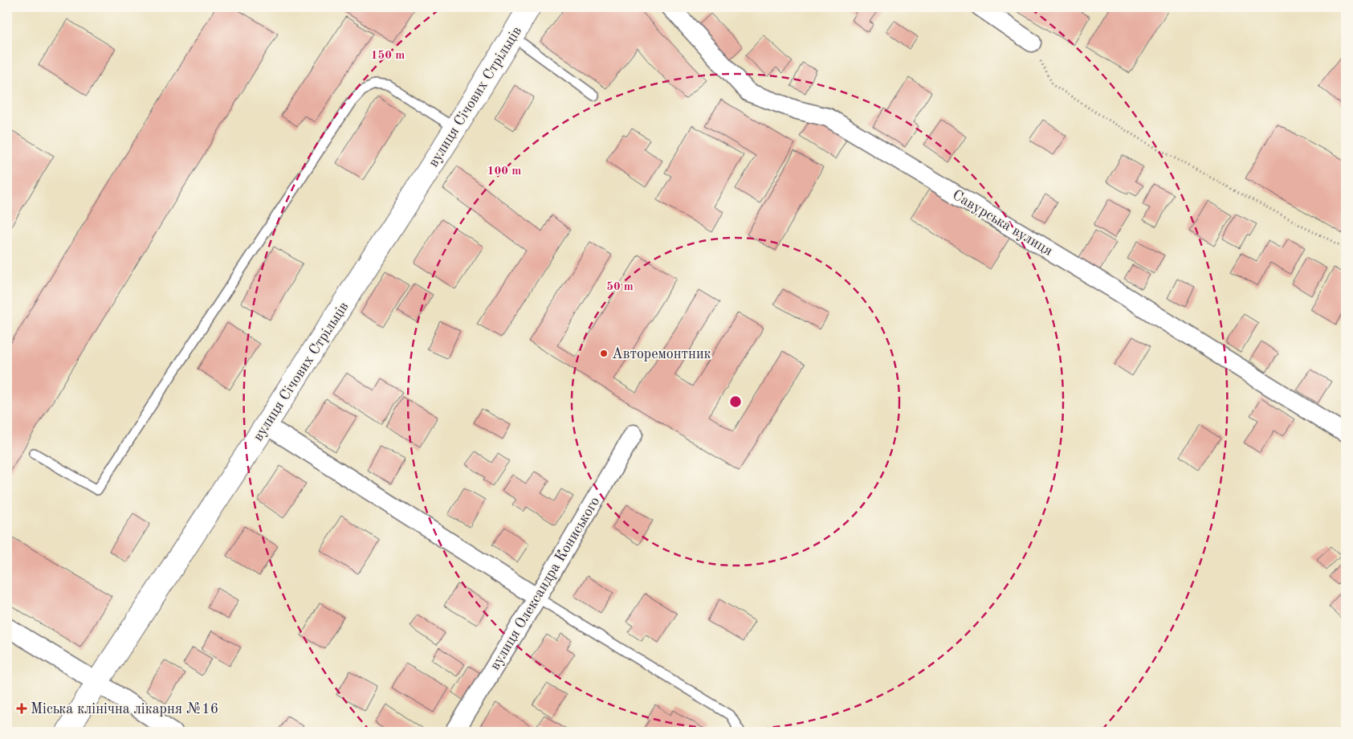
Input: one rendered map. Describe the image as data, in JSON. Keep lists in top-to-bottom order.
{
  "streets": {
    "street": ["вулиця Січових Стрільців", "Савурська вулиця", "вулиця Олександра Кониського"]
  },
  "places": {
    "other": ["Авторемонтник"],
    "health": ["Міська клінічна лікарня №16"]
  },
  "rings": ["150 m", "100 m", "50 m"]
}
